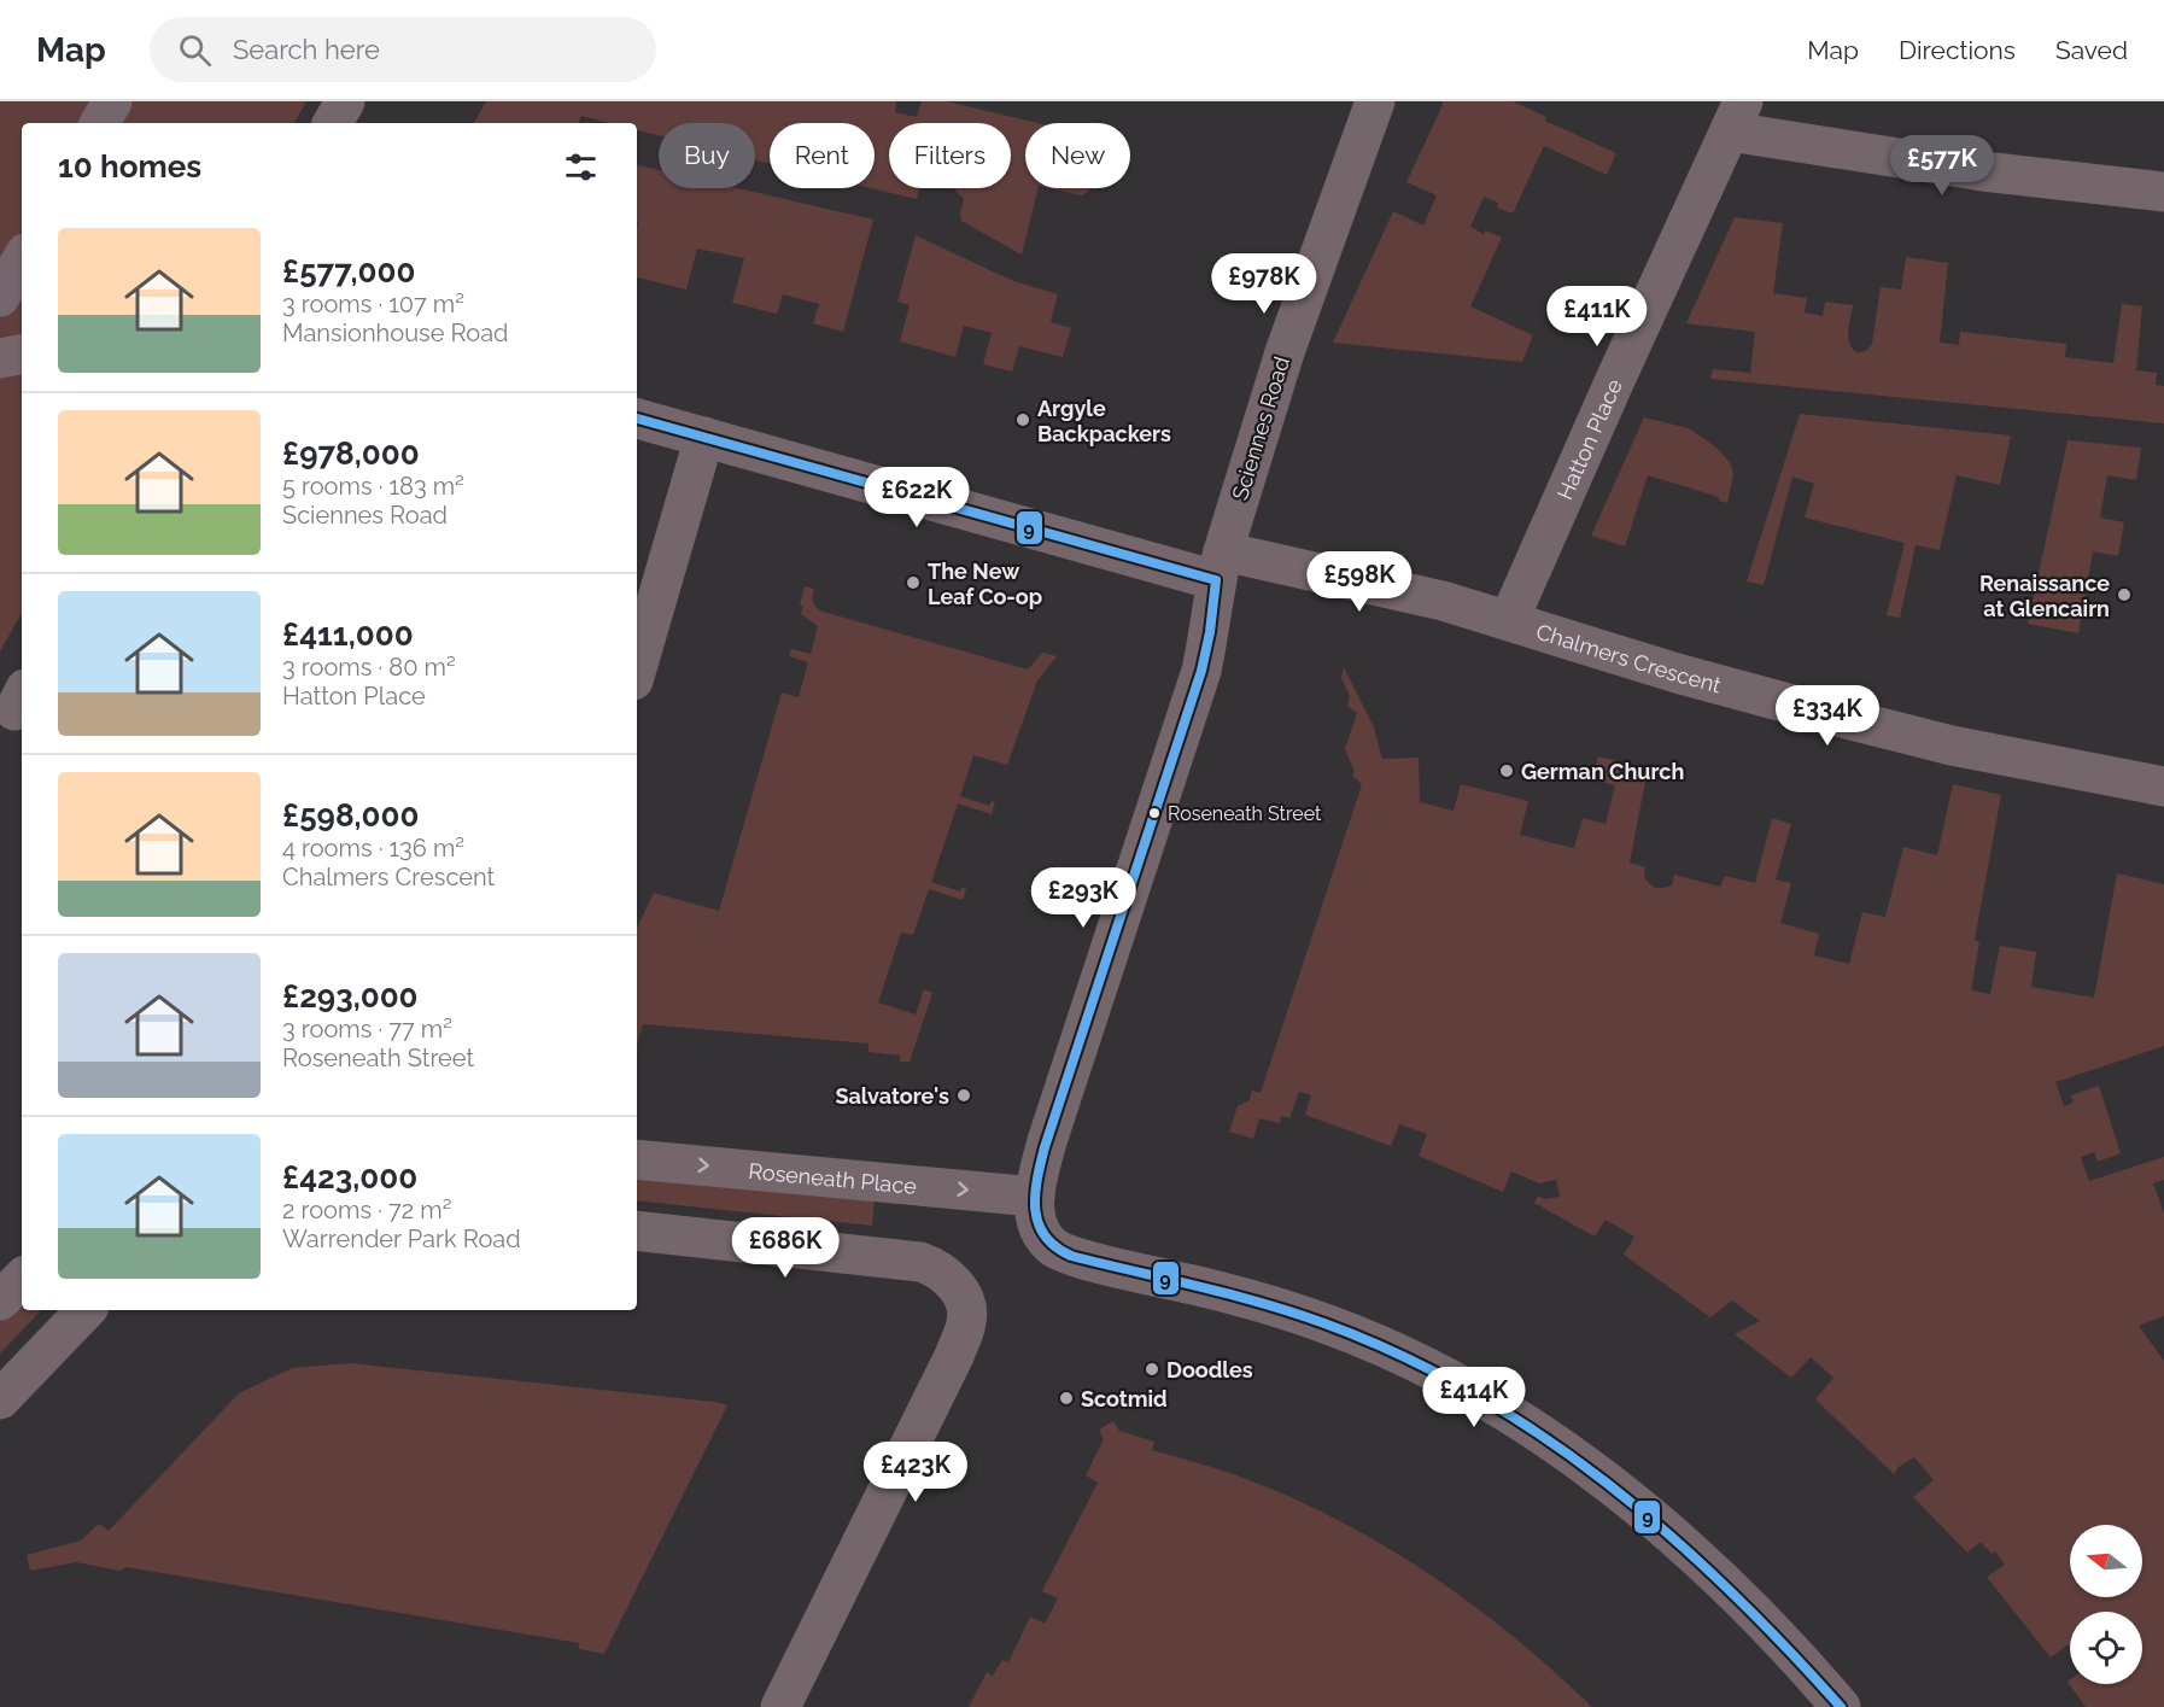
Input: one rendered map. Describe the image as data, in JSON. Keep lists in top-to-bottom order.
{
  "streets": {
    "street": [
      "Sciennes Road",
      "Hatton Place",
      "Chalmers Crescent",
      "Roseneath Place"
    ]
  },
  "crossings": [
    ["Sciennes Road", "Chalmers Crescent"],
    ["Hatton Place", "Chalmers Crescent"]
  ],
  "one_way": ["Roseneath Place"],
  "places": [
    "Argyle Backpackers",
    "The New Leaf Co-op",
    "Renaissance at Glencairn",
    "German Church",
    "Roseneath Street",
    "Salvatore's",
    "Doodles",
    "Scotmid"
  ],
  "lines": ["transit line 9"],
  "north": "left",
  "page": {
    "header": "Map",
    "search": "Search here",
    "nav": ["Map", "Directions", "Saved"],
    "chip": [
      "Buy",
      "Rent",
      "Filters",
      "New"
    ],
    "heading": "10 homes",
    "price": [
      "£577K",
      "£978K",
      "£411K",
      "£622K",
      "£598K",
      "£334K",
      "£293K",
      "£686K",
      "£414K",
      "£423K"
    ],
    "list": [
      {
        "name": "£577,000",
        "note": "3 rooms · 107 m² · Mansionhouse Road"
      },
      {
        "name": "£978,000",
        "note": "5 rooms · 183 m² · Sciennes Road"
      },
      {
        "name": "£411,000",
        "note": "3 rooms · 80 m² · Hatton Place"
      },
      {
        "name": "£598,000",
        "note": "4 rooms · 136 m² · Chalmers Crescent"
      },
      {
        "name": "£293,000",
        "note": "3 rooms · 77 m² · Roseneath Street"
      },
      {
        "name": "£423,000",
        "note": "2 rooms · 72 m² · Warrender Park Road"
      }
    ]
  }
}
